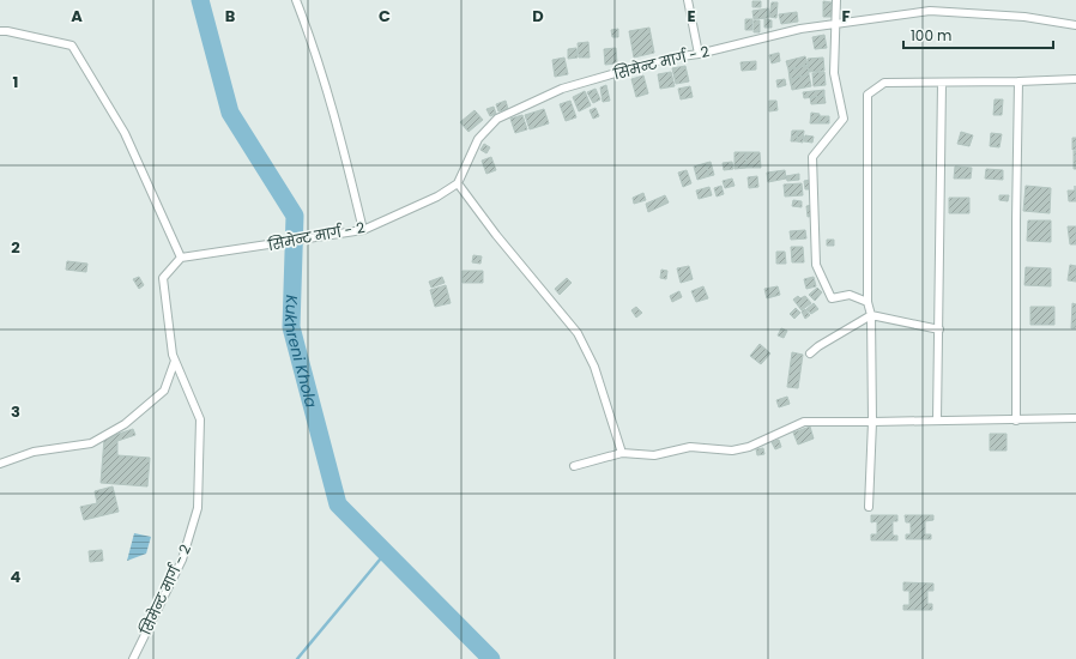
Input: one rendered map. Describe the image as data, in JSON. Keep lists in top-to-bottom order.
{
  "streets": {
    "street": ["सिमेन्ट मार्ग - 2"]
  },
  "water": ["Kukhreni Khola"],
  "scale_bar": "100 m",
  "grid": {
    "columns": [
      "A",
      "B",
      "C",
      "D",
      "E",
      "F"
    ],
    "rows": [
      "1",
      "2",
      "3",
      "4"
    ]
  }
}
